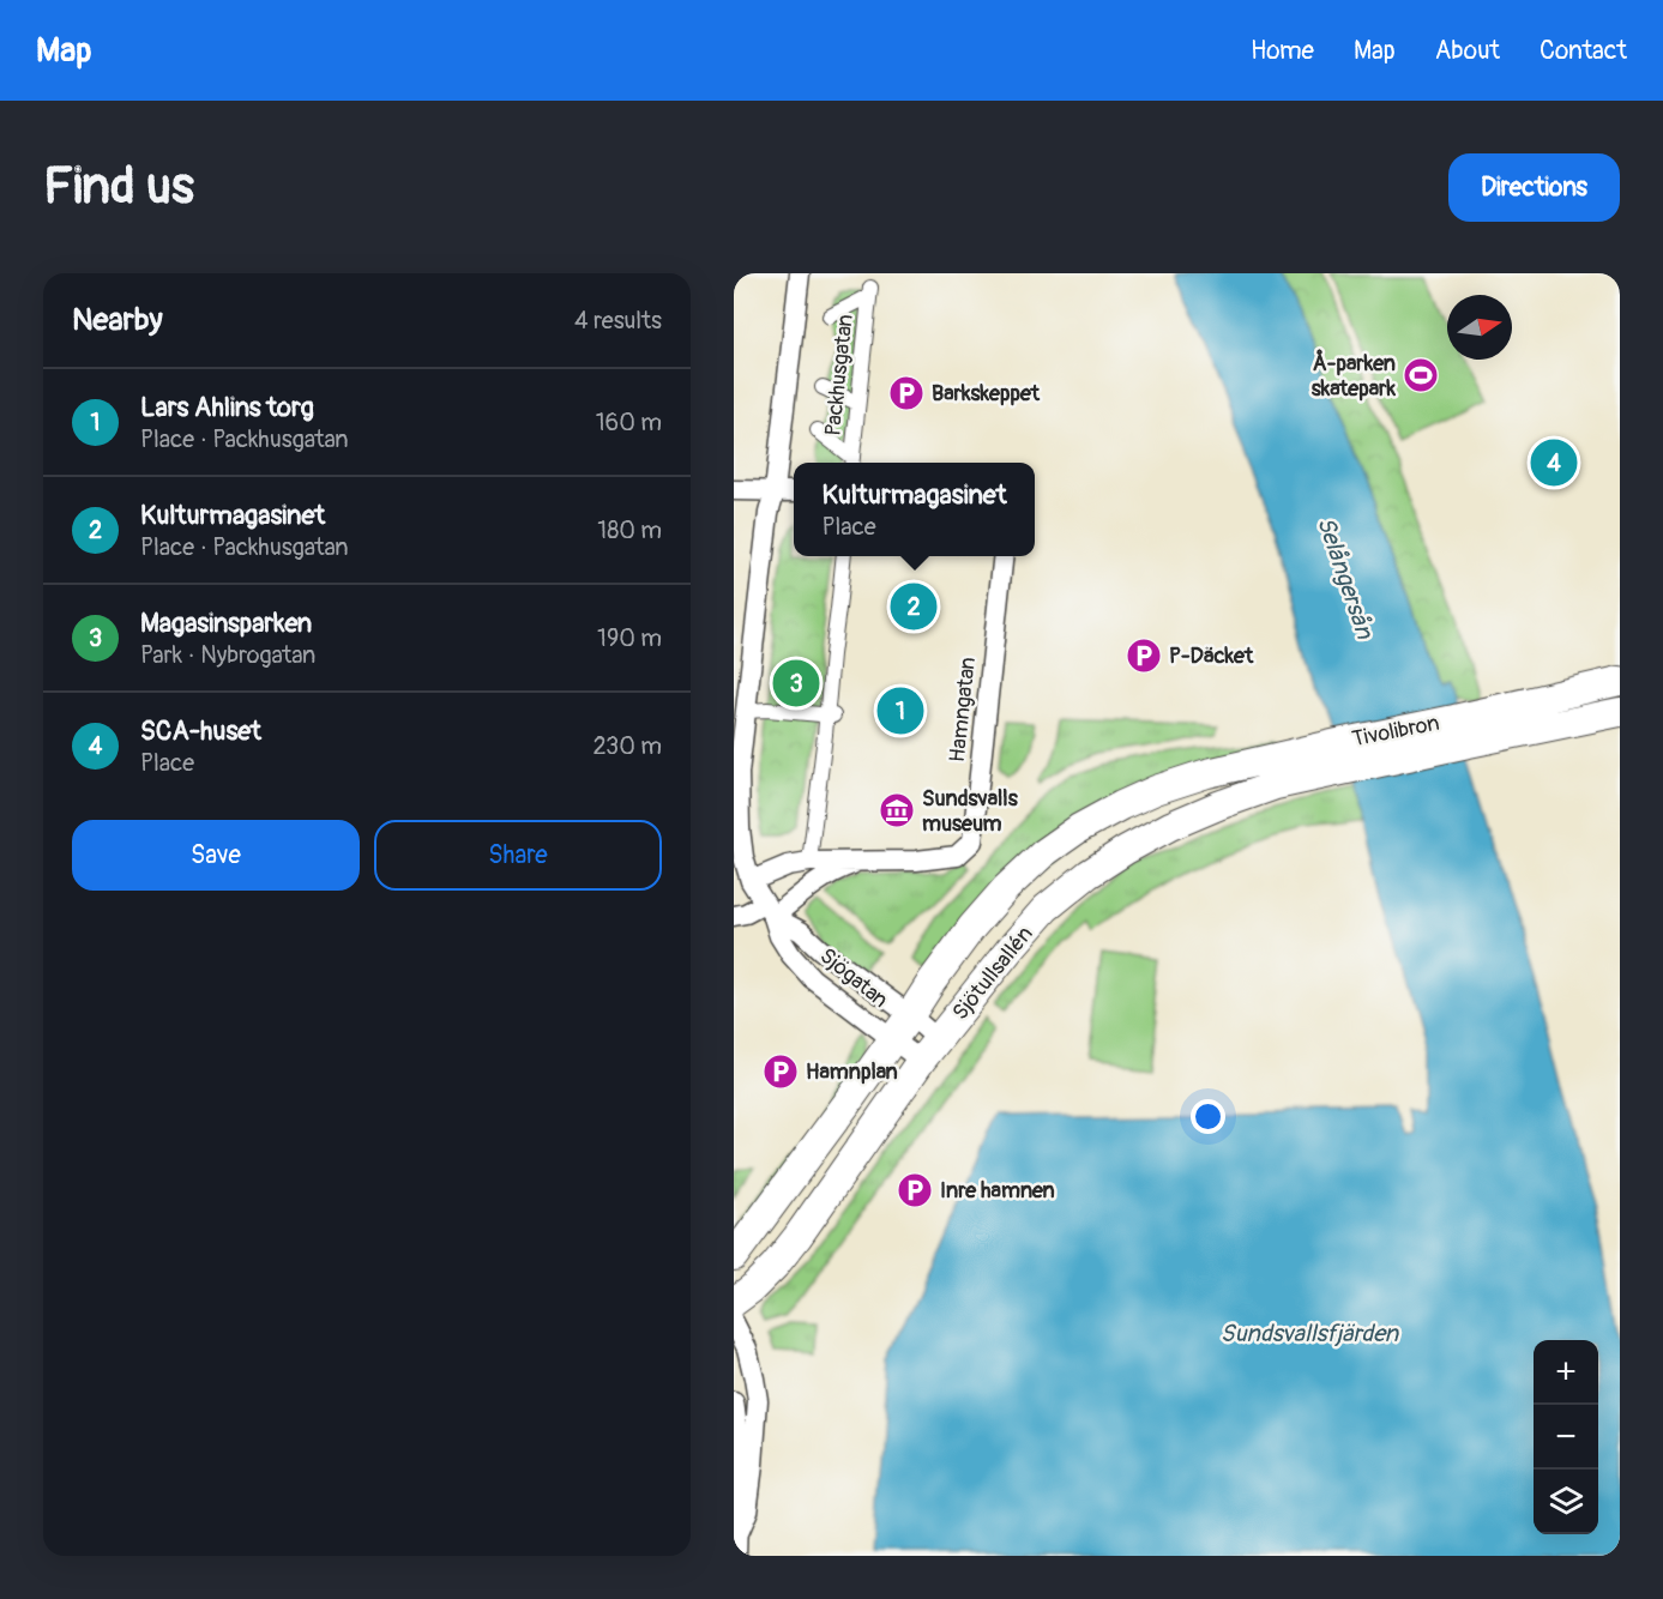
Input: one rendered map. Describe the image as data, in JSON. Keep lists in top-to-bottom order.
{
  "streets": {
    "main road": ["Tivolibron", "Sjötullsallén"],
    "street": ["Packhusgatan", "Hamngatan", "Sjögatan"]
  },
  "crossings": [
    ["Hamngatan", "Sjögatan"],
    ["Tivolibron", "Sjötullsallén"],
    ["Sjötullsallén", "Sjögatan"]
  ],
  "water": ["Selångersån", "Sundsvallsfjärden"],
  "places": {
    "sports": ["Å-parken skatepark"],
    "parking": [
      "Barkskeppet",
      "P-Däcket",
      "Hamnplan",
      "Inre hamnen"
    ],
    "museum": ["Sundsvalls museum"]
  },
  "north": "right",
  "page": {
    "header": "Map",
    "nav": [
      "Home",
      "Map",
      "About",
      "Contact"
    ],
    "buttons": [
      "Directions",
      ["Save", "Share"]
    ],
    "title": "Find us",
    "heading": ["Nearby", "4 results"],
    "list": [
      {
        "mark": "1",
        "name": "Lars Ahlins torg",
        "note": "Place · Packhusgatan",
        "value": "160 m"
      },
      {
        "mark": "2",
        "name": "Kulturmagasinet",
        "note": "Place · Packhusgatan",
        "value": "180 m"
      },
      {
        "mark": "3",
        "name": "Magasinsparken",
        "note": "Park · Nybrogatan",
        "value": "190 m"
      },
      {
        "mark": "4",
        "name": "SCA-huset",
        "note": "Place",
        "value": "230 m"
      }
    ],
    "pins": [
      "4",
      "2",
      "3",
      "1"
    ],
    "popup": ["Kulturmagasinet", "Place"],
    "map_buttons": ["+", "−"]
  }
}
